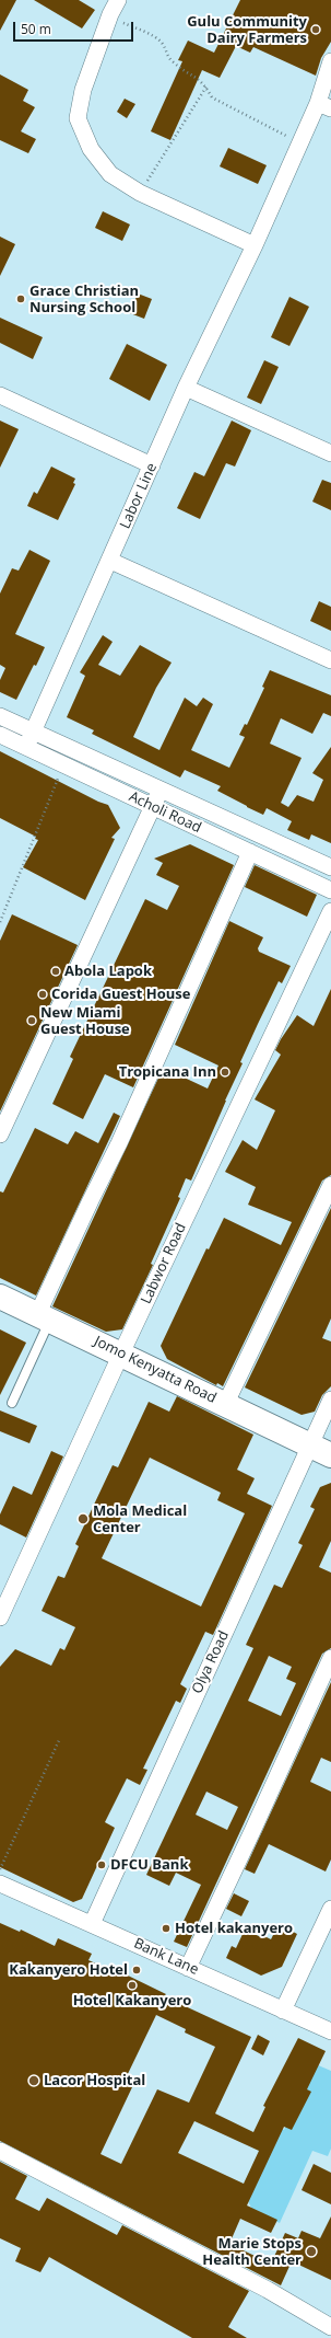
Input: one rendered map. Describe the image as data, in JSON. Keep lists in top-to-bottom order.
{
  "streets": {
    "main road": ["Jomo Kenyatta Road"],
    "street": [
      "Labor Line",
      "Acholi Road",
      "Labwor Road",
      "Olya Road",
      "Bank Lane"
    ]
  },
  "crossings": [
    ["Labor Line", "Acholi Road"],
    ["Labwor Road", "Jomo Kenyatta Road"],
    ["Jomo Kenyatta Road", "Olya Road"],
    ["Olya Road", "Bank Lane"]
  ],
  "places": [
    "Gulu Community Dairy Farmers",
    "Grace Christian Nursing School",
    "Abola Lapok",
    "Corida Guest House",
    "New Miami Guest House",
    "Tropicana Inn",
    "Mola Medical Center",
    "DFCU Bank",
    "Hotel kakanyero",
    "Kakanyero Hotel",
    "Hotel Kakanyero",
    "Lacor Hospital",
    "Marie Stops Health Center"
  ],
  "scale_bar": "50 m"
}
